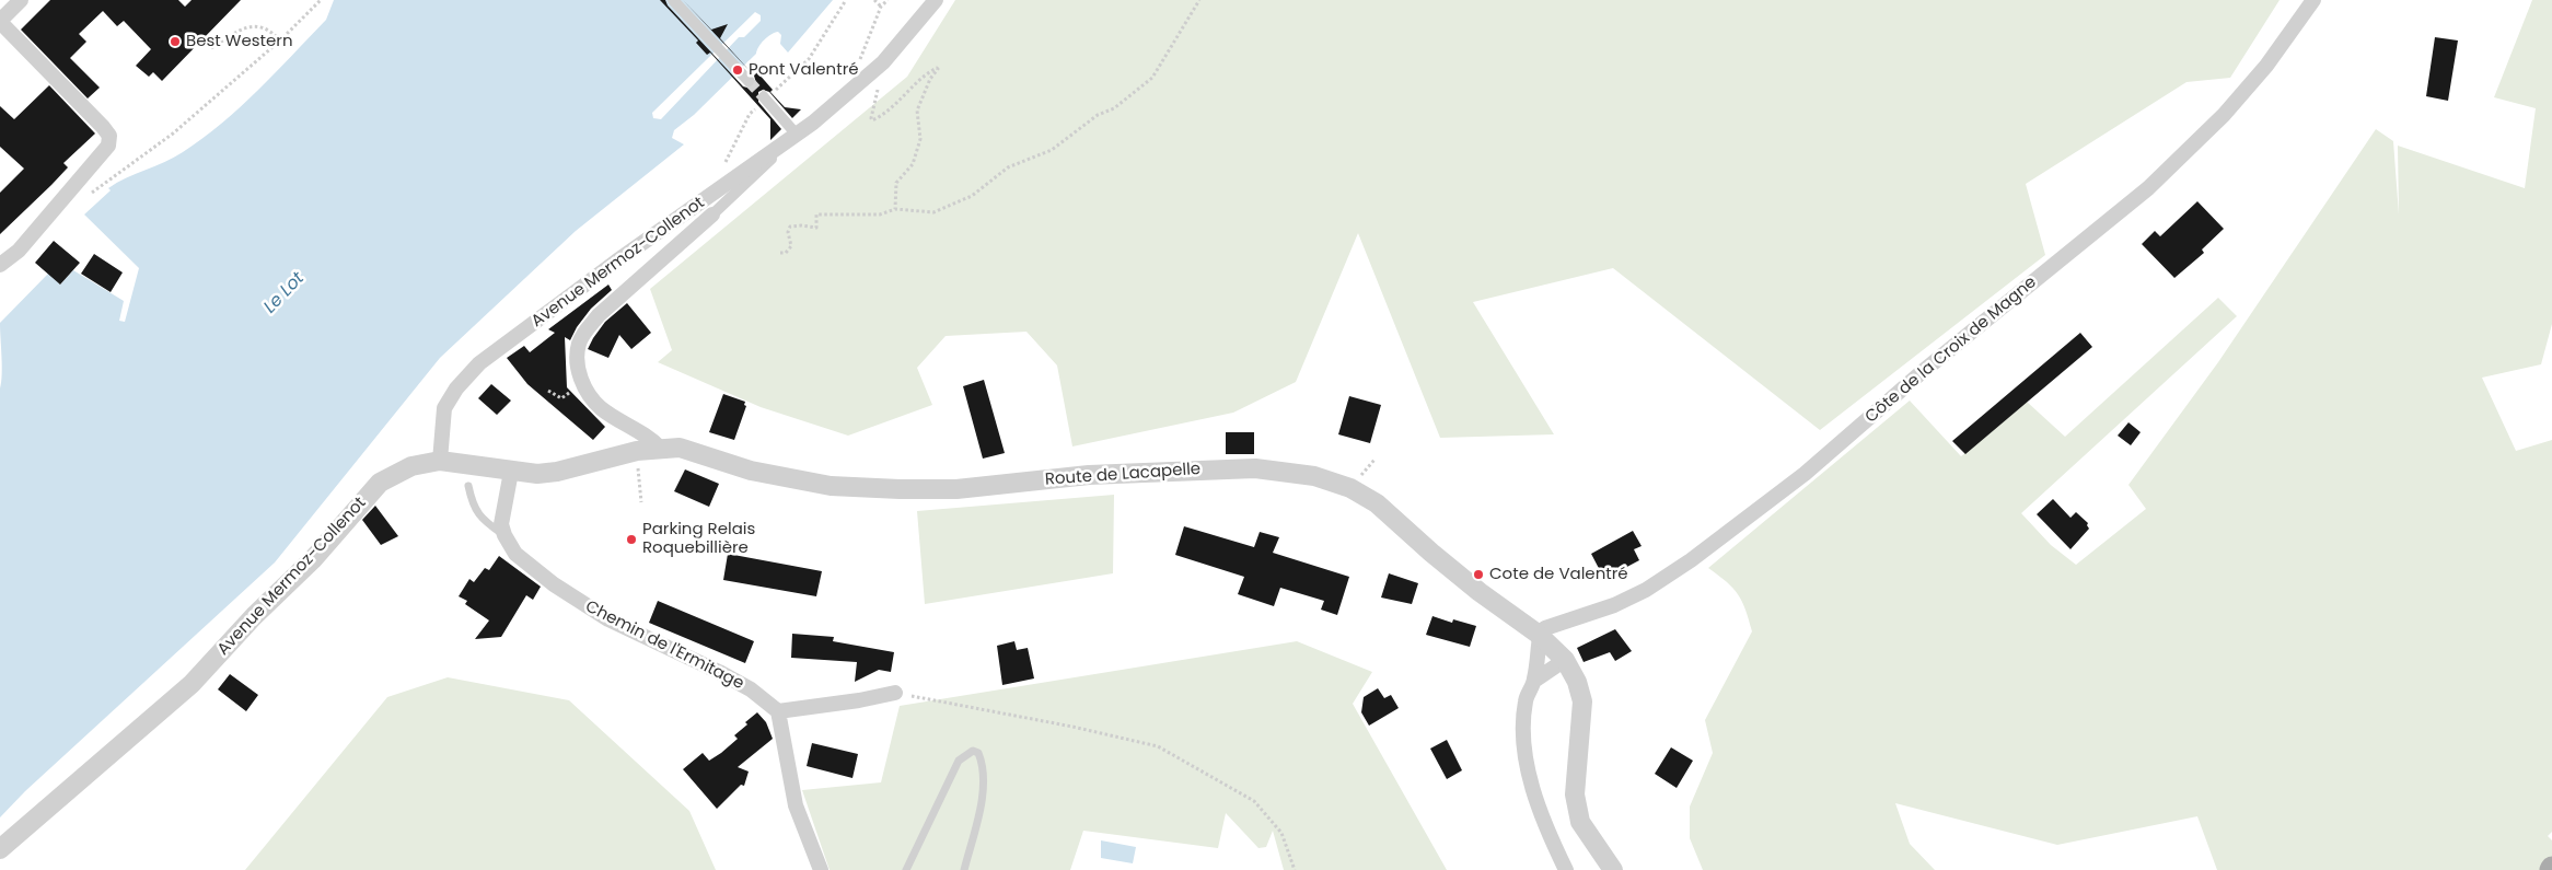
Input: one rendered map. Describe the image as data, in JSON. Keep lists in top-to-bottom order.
{
  "streets": {
    "street": [
      "Avenue Mermoz-Collenot",
      "Côte de la Croix de Magne",
      "Route de Lacapelle",
      "Chemin de l'Ermitage"
    ]
  },
  "crossings": [
    ["Avenue Mermoz-Collenot", "Route de Lacapelle"],
    ["Côte de la Croix de Magne", "Route de Lacapelle"]
  ],
  "water": ["Le Lot"],
  "places": [
    "Best Western",
    "Pont Valentré",
    "Parking Relais Roquebillière",
    "Cote de Valentré"
  ]
}
